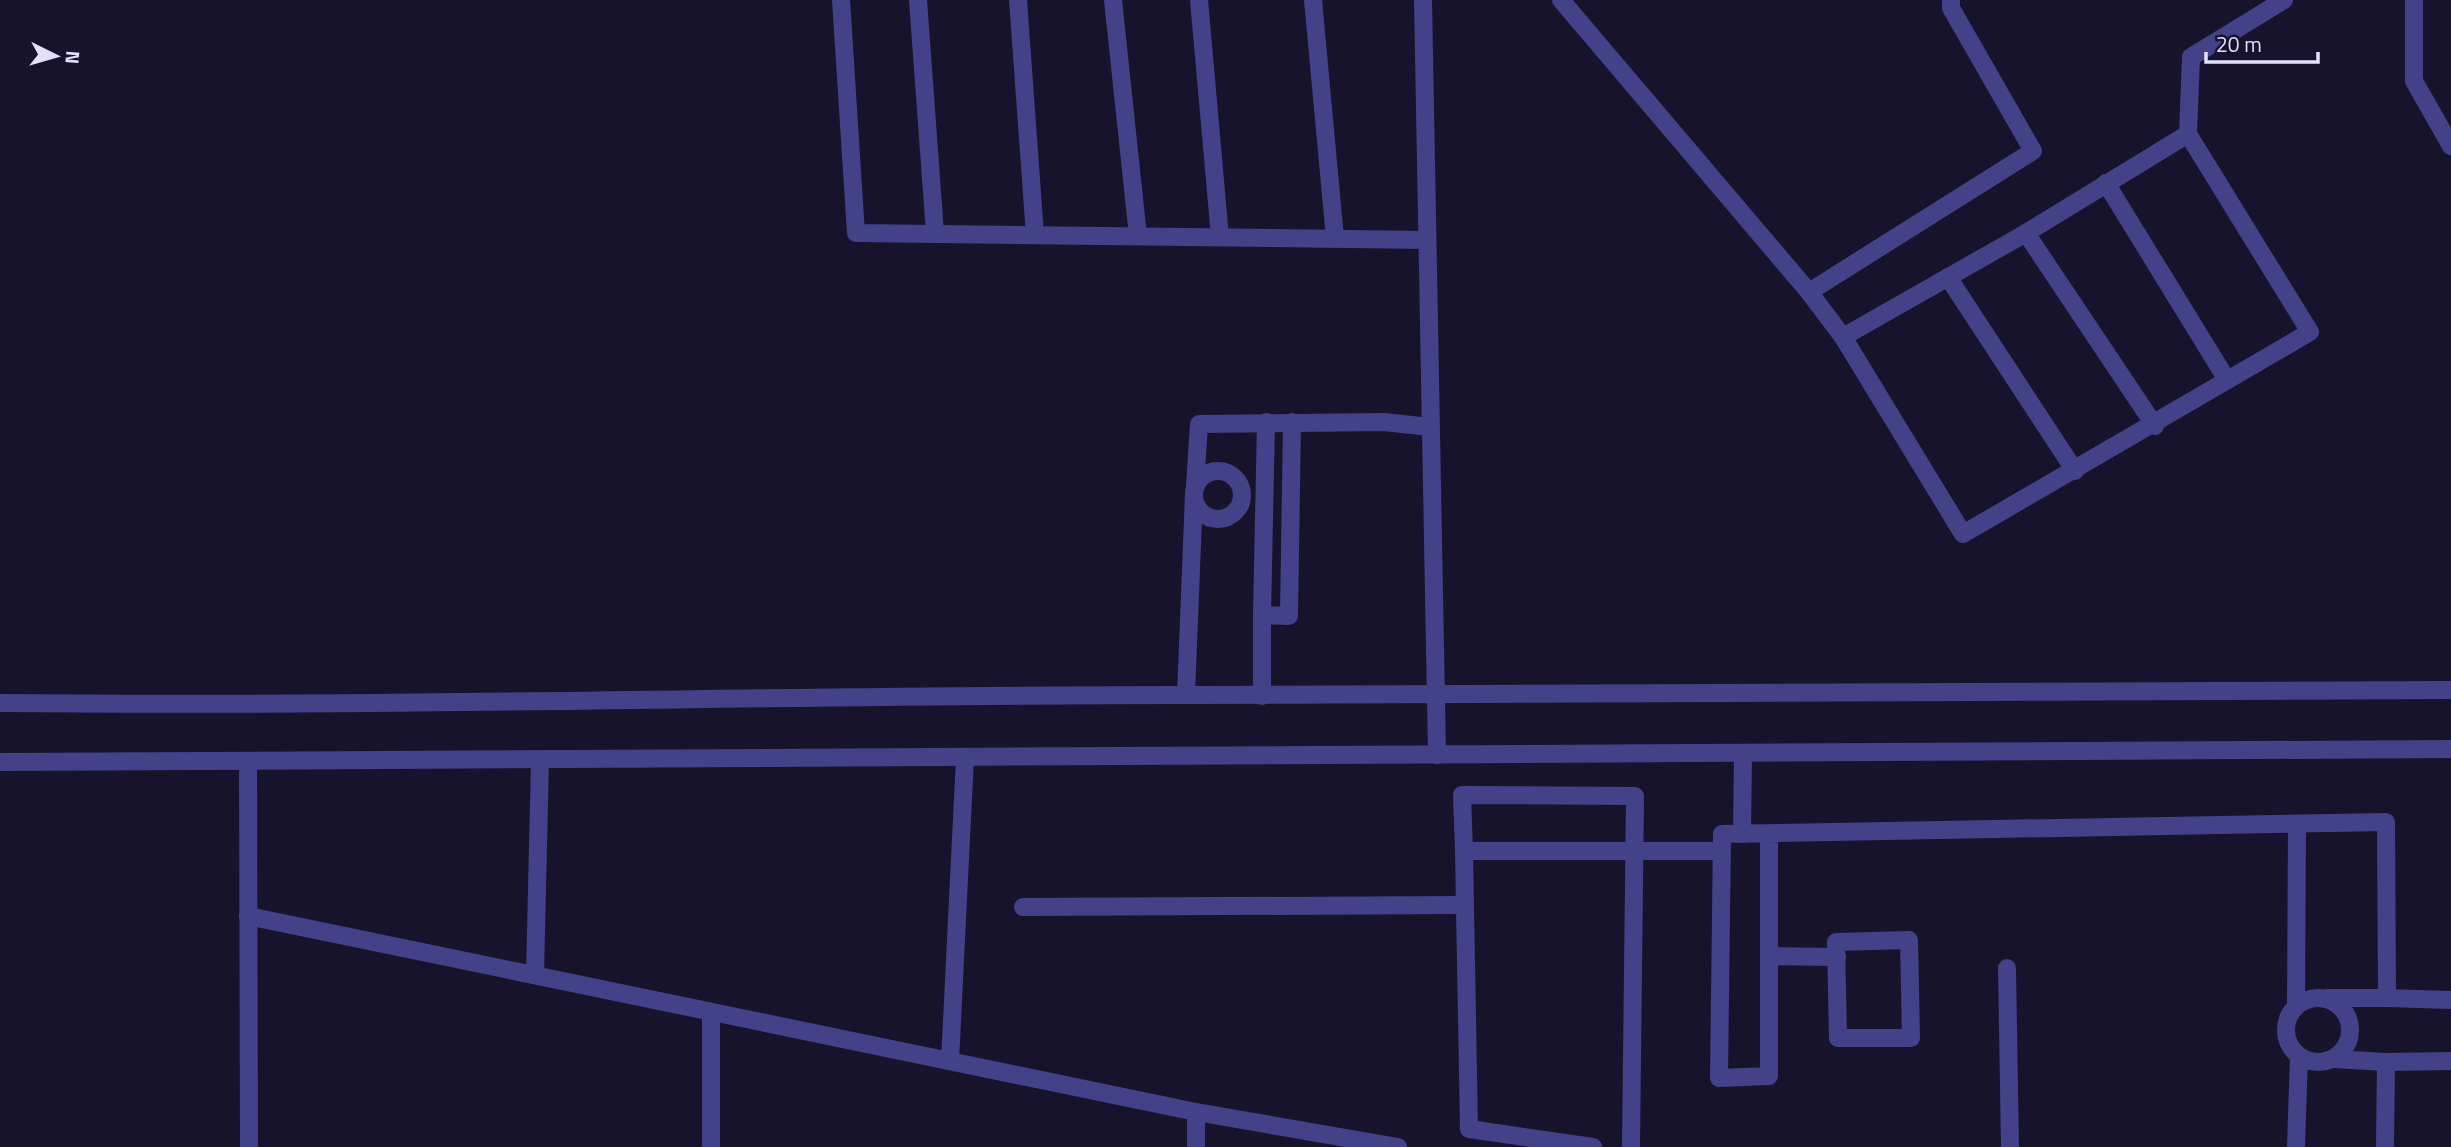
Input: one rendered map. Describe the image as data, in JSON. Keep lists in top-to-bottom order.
{
  "scale_bar": "20 m",
  "north": "right"
}
